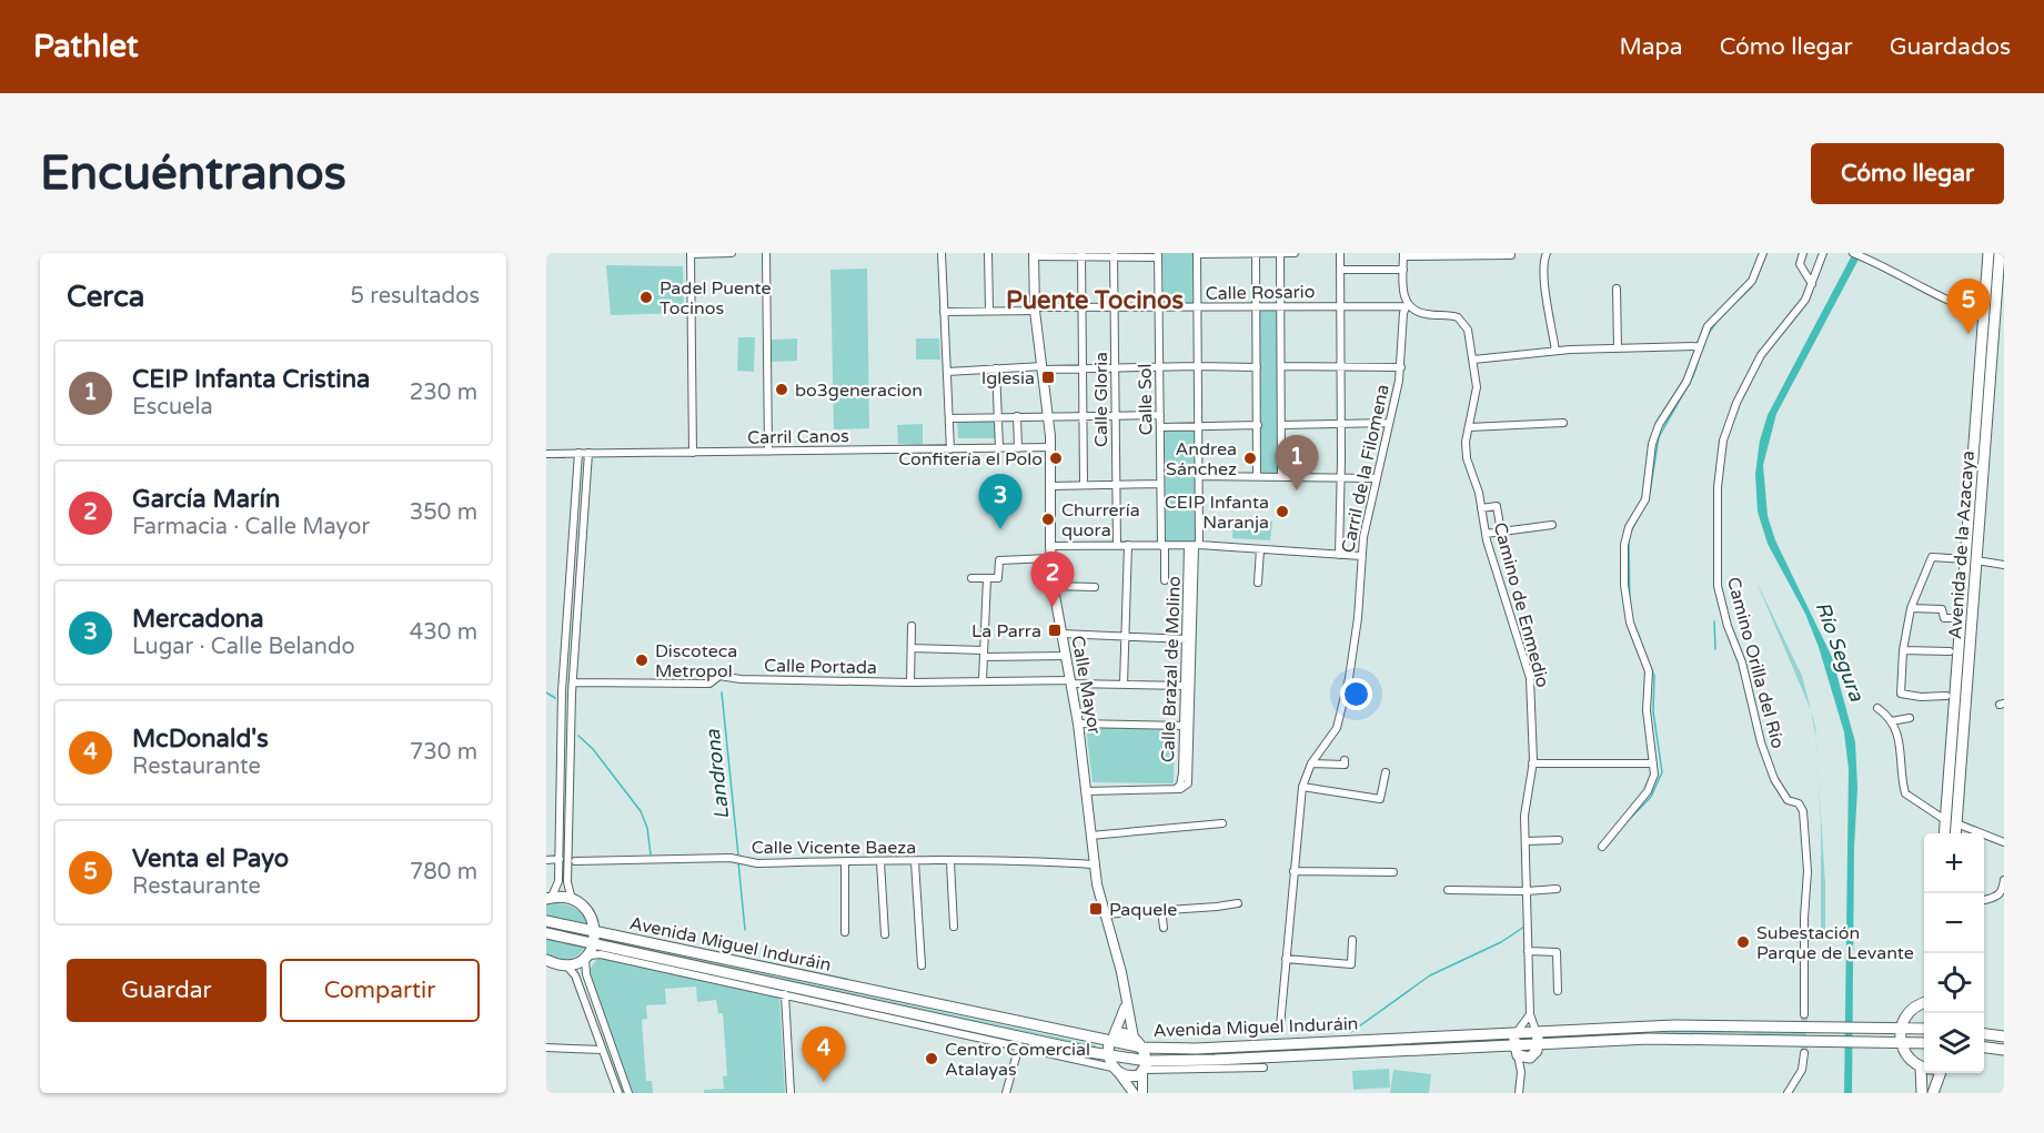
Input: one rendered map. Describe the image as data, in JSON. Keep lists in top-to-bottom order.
{
  "streets": {
    "main road": ["Avenida de la Azacaya", "Calle Mayor", "Avenida Miguel Induráin"],
    "street": [
      "Calle Rosario",
      "Calle Gloria",
      "Calle Sol",
      "Carril Canos",
      "Carril de la Filomena",
      "Camino de Enmedio",
      "Camino Orilla del Río",
      "Calle Portada",
      "Calle Vicente Baeza"
    ]
  },
  "crossings": [
    ["Calle Rosario", "Calle Gloria"],
    ["Calle Rosario", "Calle Sol"],
    ["Calle Rosario", "Carril de la Filomena"],
    ["Calle Rosario", "Camino de Enmedio"],
    ["Calle Rosario", "Calle Mayor"],
    ["Carril Canos", "Calle Mayor"],
    ["Carril de la Filomena", "Camino de Enmedio"],
    ["Camino de Enmedio", "Avenida Miguel Induráin"],
    ["Calle Portada", "Calle Mayor"],
    ["Calle Mayor", "Calle Vicente Baeza"],
    ["Calle Mayor", "Avenida Miguel Induráin"]
  ],
  "districts": ["Puente Tocinos"],
  "water": ["Río Segura", "Landrona"],
  "places": {
    "other": [
      "Padel Puente Tocinos",
      "bo3generacion",
      "Confitería el Polo",
      "Andrea Sánchez",
      "CEIP Infanta Naranja",
      "Churrería quora",
      "Discoteca Metropol",
      "Subestación Parque de Levante",
      "Centro Comercial Atalayas"
    ],
    "transit": ["Iglesia", "La Parra", "Paquele"]
  },
  "page": {
    "header": "Pathlet",
    "nav": ["Mapa", "Cómo llegar", "Guardados"],
    "buttons": [
      "Cómo llegar",
      ["Guardar", "Compartir"]
    ],
    "title": "Encuéntranos",
    "heading": ["Cerca", "5 resultados"],
    "pins": [
      "5",
      "1",
      "3",
      "2",
      "4"
    ],
    "list": [
      {
        "mark": "1",
        "name": "CEIP Infanta Cristina",
        "note": "Escuela",
        "value": "230 m"
      },
      {
        "mark": "2",
        "name": "García Marín",
        "note": "Farmacia · Calle Mayor",
        "value": "350 m"
      },
      {
        "mark": "3",
        "name": "Mercadona",
        "note": "Lugar · Calle Belando",
        "value": "430 m"
      },
      {
        "mark": "4",
        "name": "McDonald's",
        "note": "Restaurante",
        "value": "730 m"
      },
      {
        "mark": "5",
        "name": "Venta el Payo",
        "note": "Restaurante",
        "value": "780 m"
      }
    ],
    "map_buttons": ["+", "−"]
  }
}
